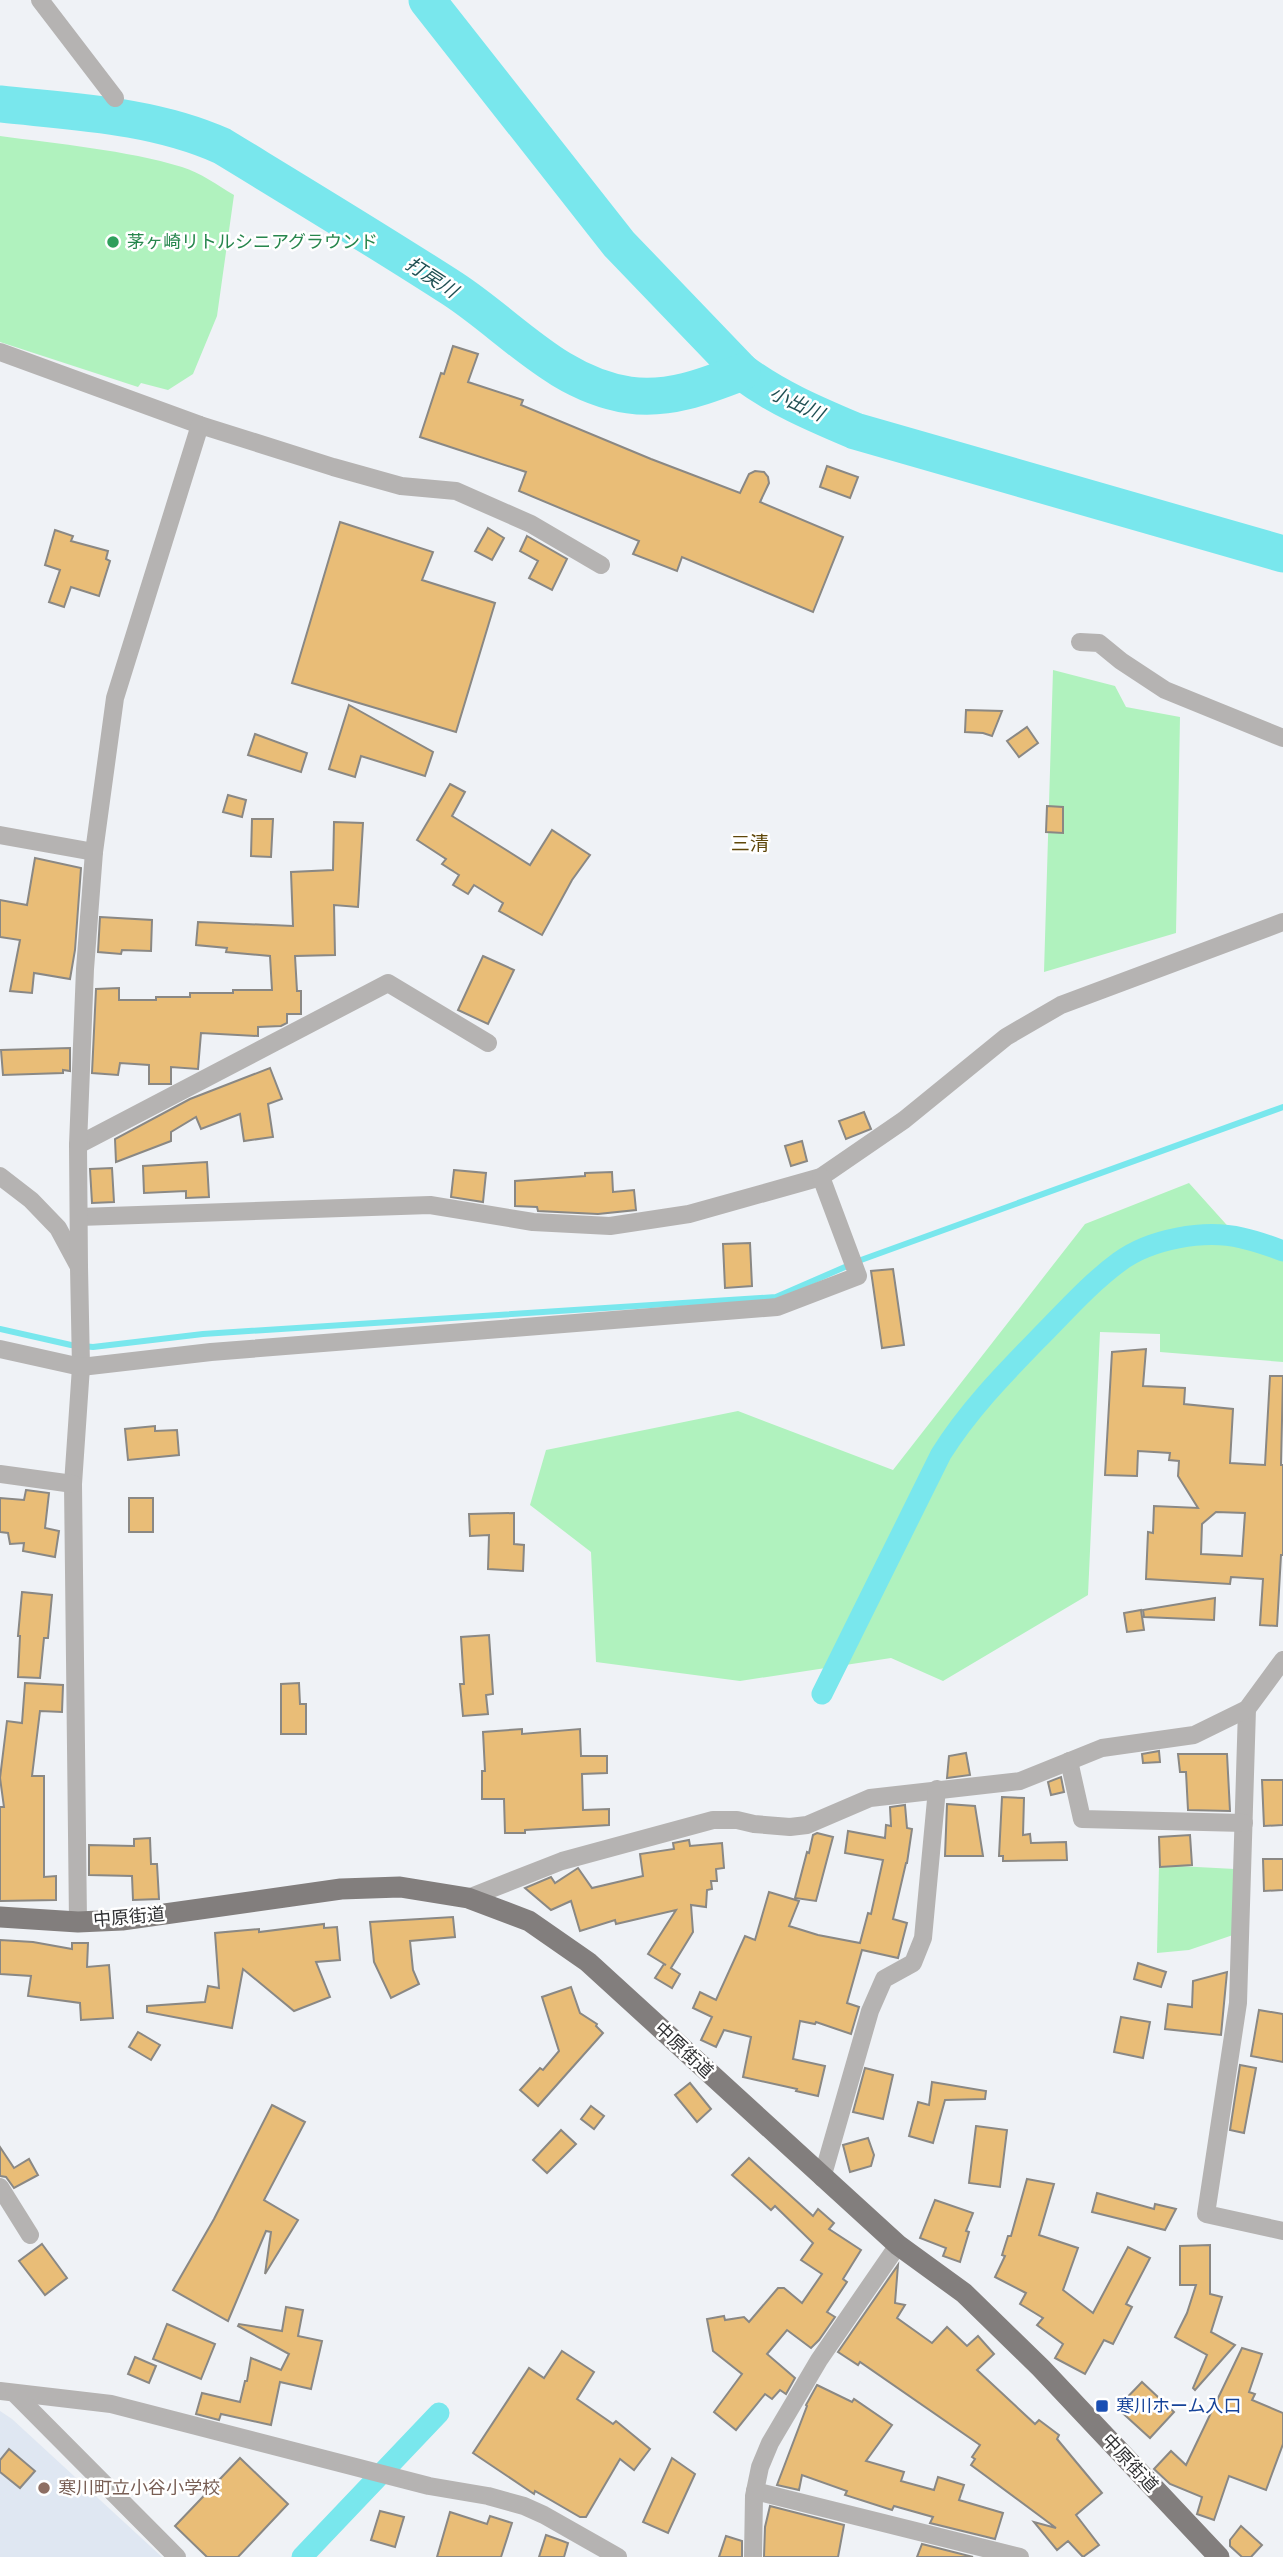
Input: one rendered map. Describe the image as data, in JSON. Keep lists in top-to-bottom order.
{
  "streets": {
    "main road": ["中原街道"]
  },
  "districts": ["三清"],
  "water": ["打戻川", "小出川"],
  "places": {
    "other": ["茅ヶ崎リトルシニアグラウンド", "寒川町立小谷小学校"],
    "transit": ["寒川ホーム入口"]
  }
}
